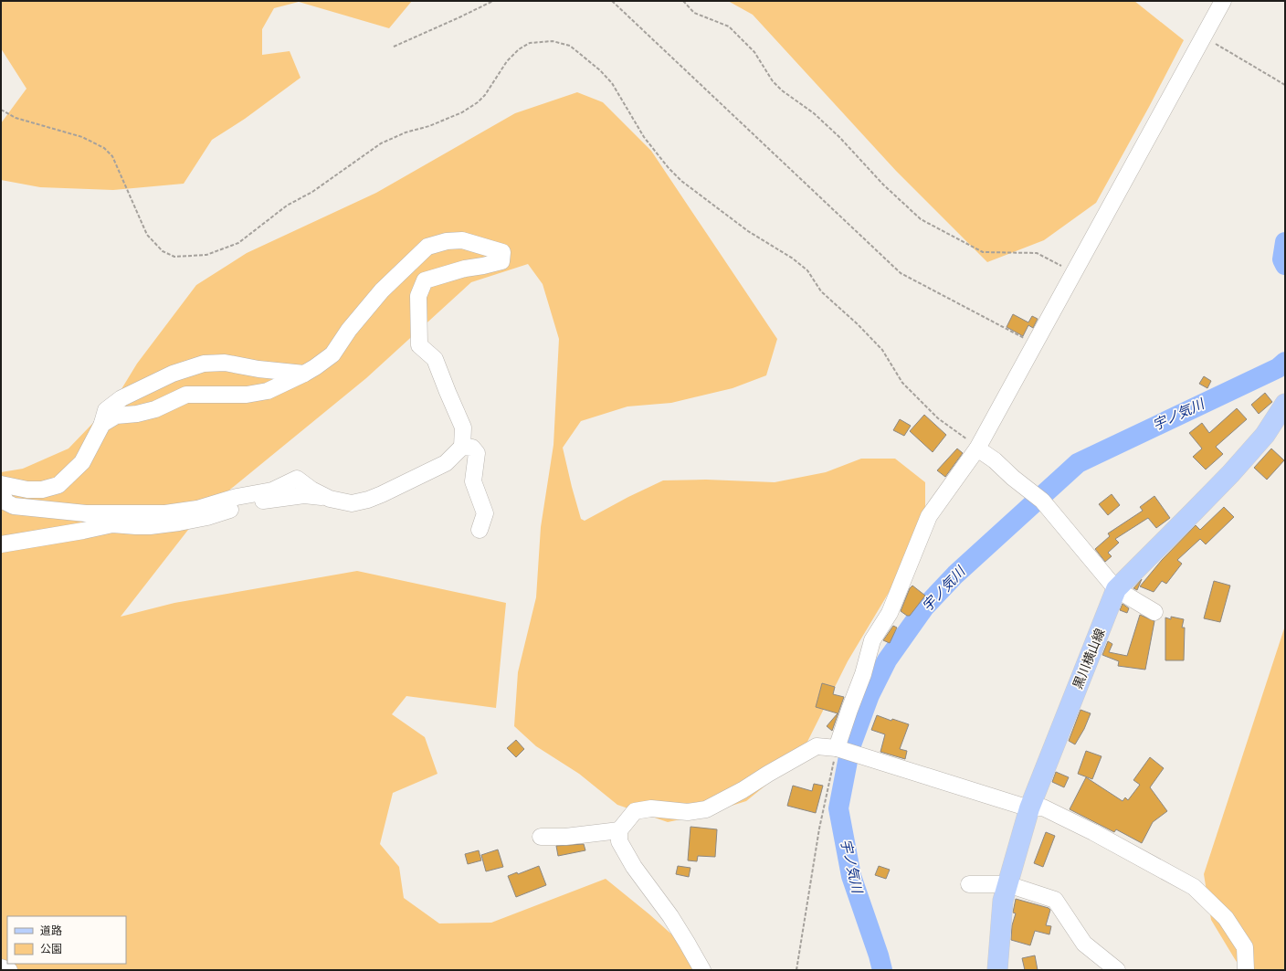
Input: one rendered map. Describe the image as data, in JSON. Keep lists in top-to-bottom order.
{
  "streets": {
    "main road": ["黒川横山線"]
  },
  "water": ["宇ノ気川"],
  "legend": ["道路", "公園"]
}
